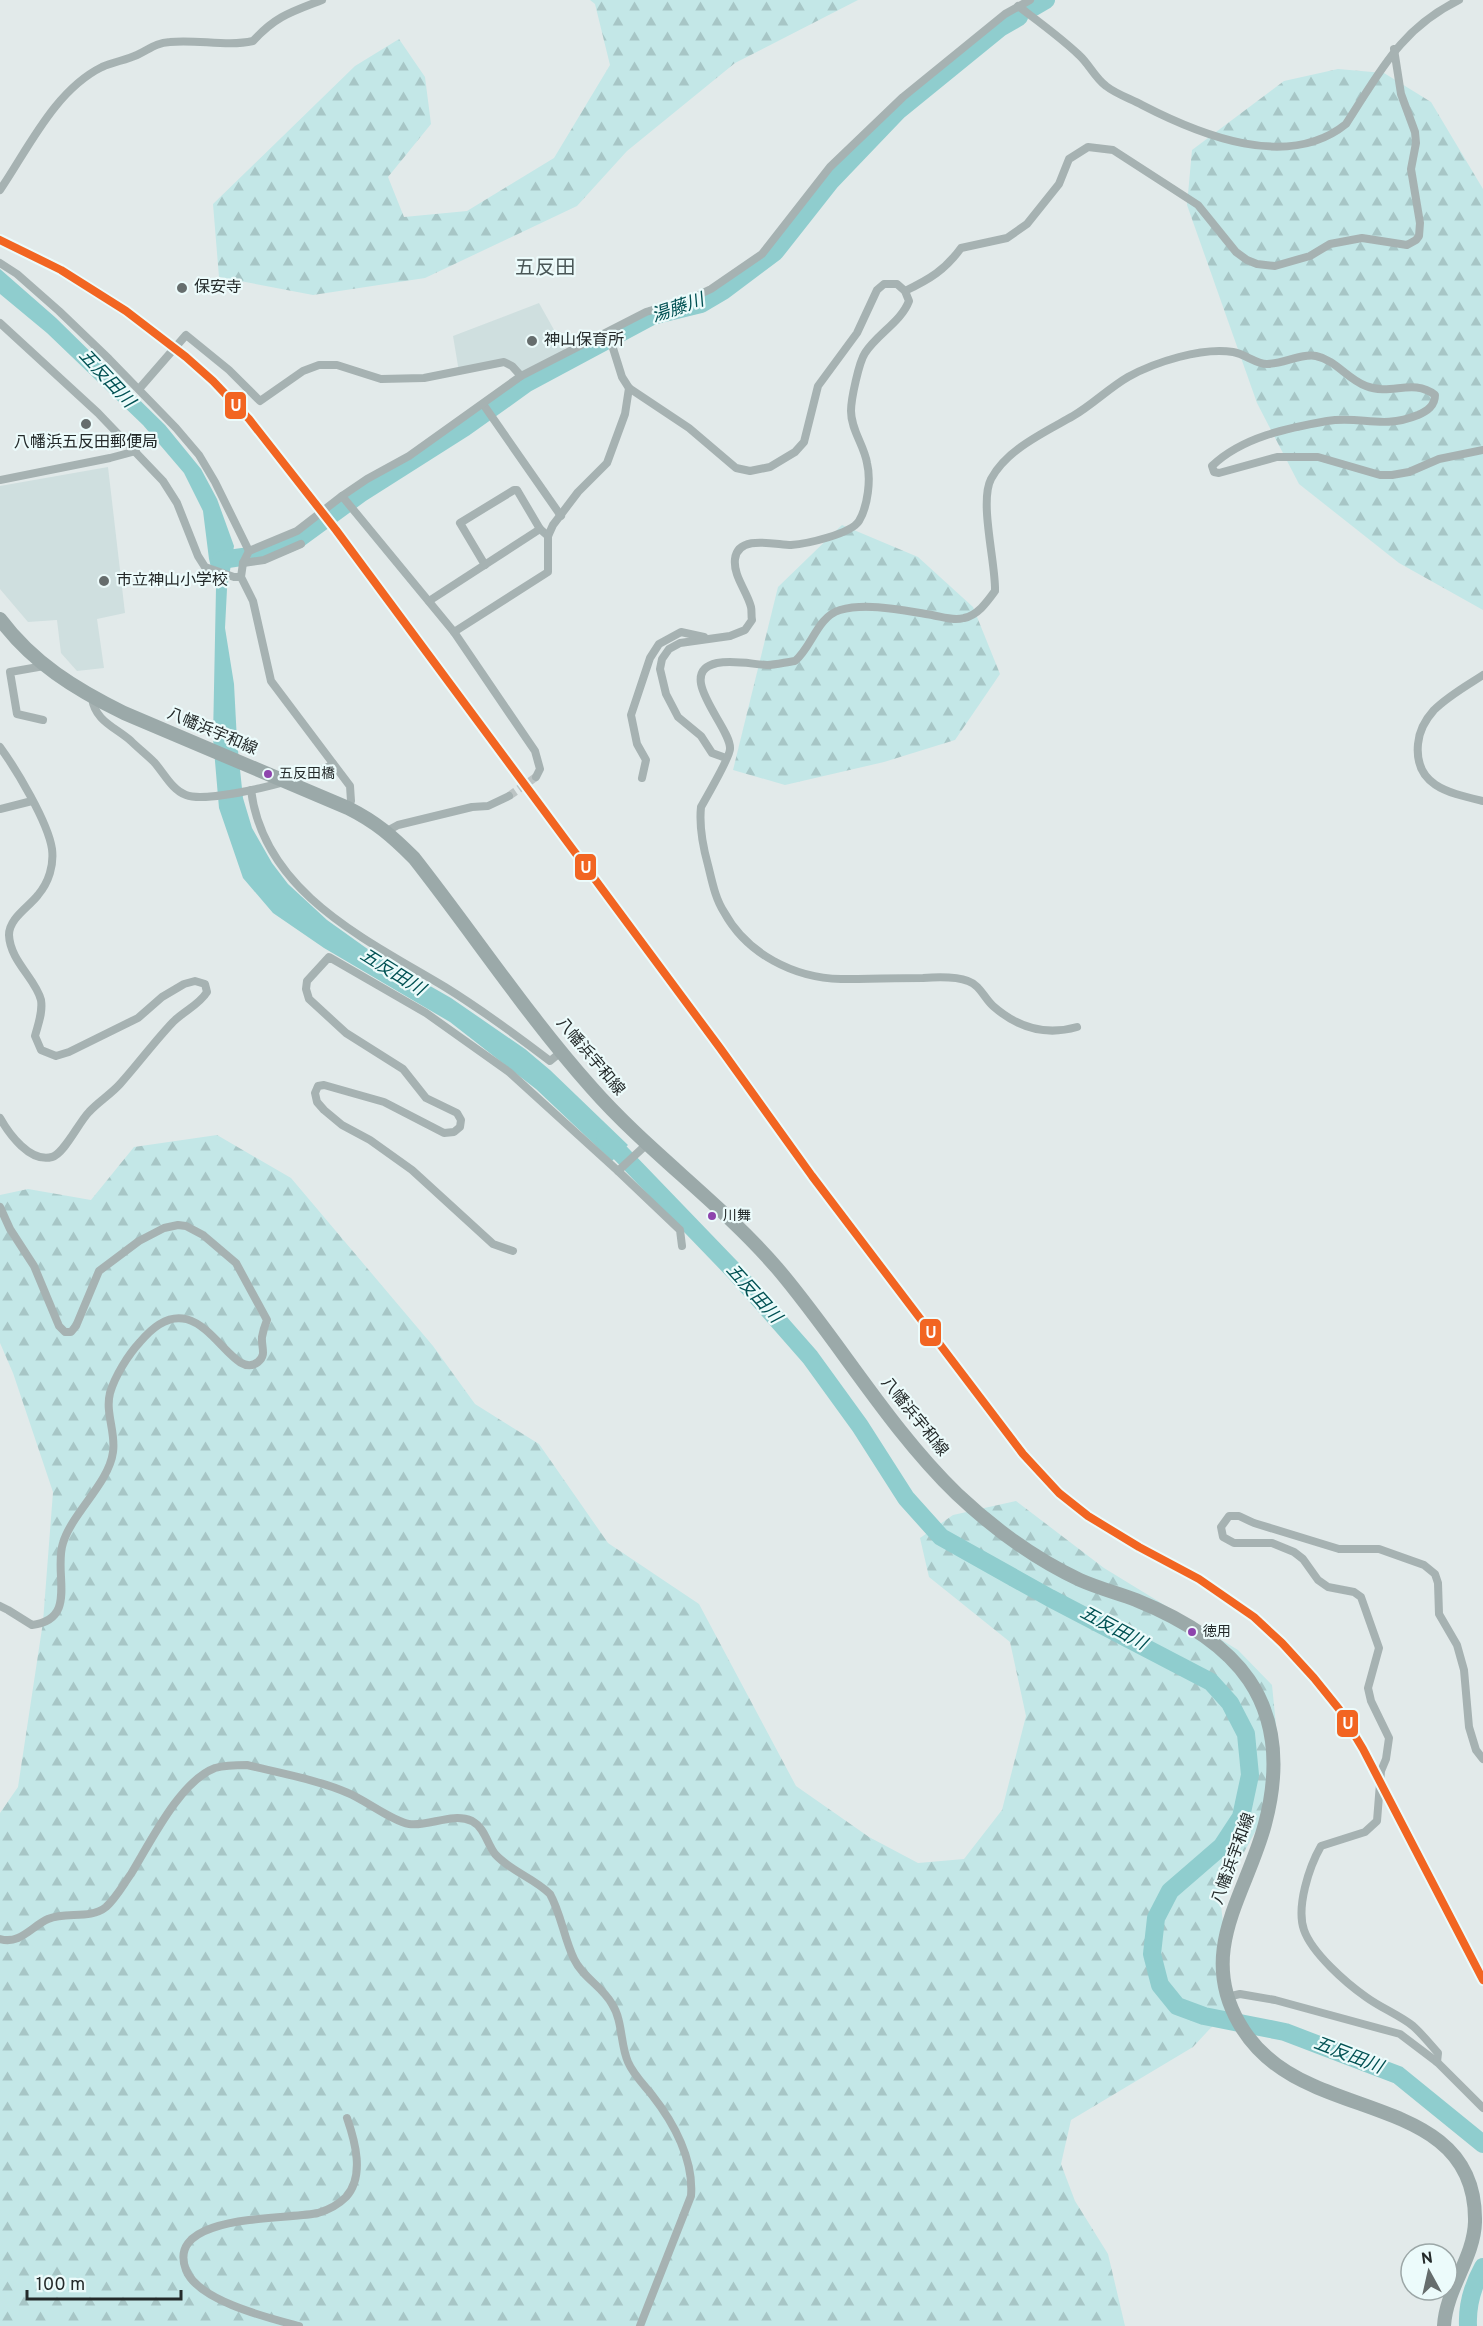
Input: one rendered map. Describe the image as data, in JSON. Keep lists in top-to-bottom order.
{
  "streets": {
    "main road": ["八幡浜宇和線"]
  },
  "districts": ["五反田"],
  "water": ["湯藤川", "五反田川"],
  "places": [
    "保安寺",
    "神山保育所",
    "八幡浜五反田郵便局",
    "市立神山小学校",
    "五反田橋",
    "川舞",
    "徳用"
  ],
  "lines": ["transit line U"],
  "scale_bar": "100 m",
  "north": "top"
}
